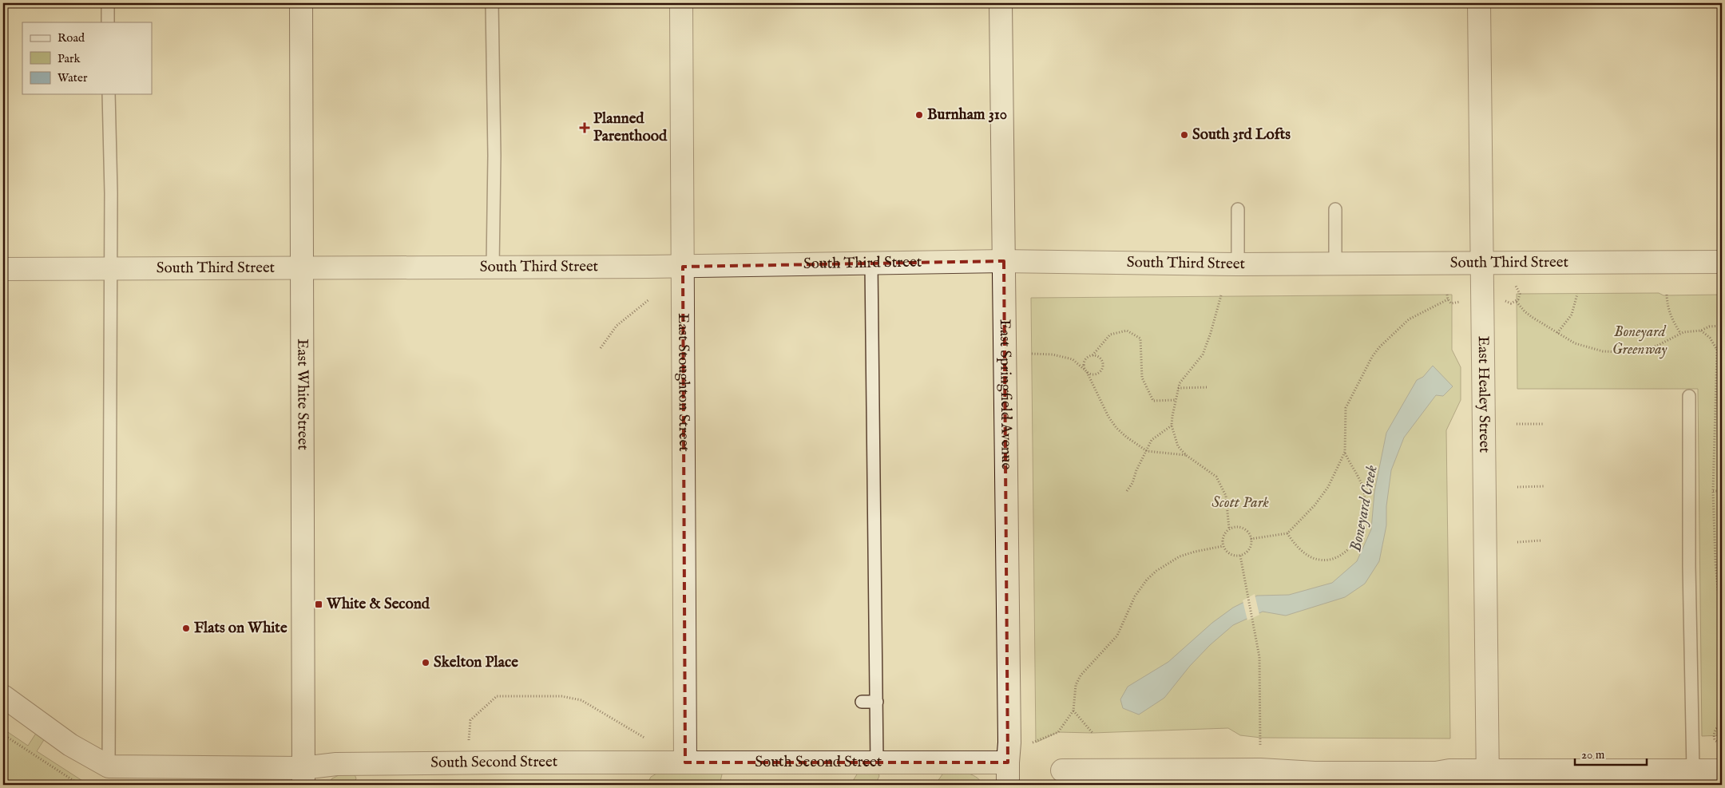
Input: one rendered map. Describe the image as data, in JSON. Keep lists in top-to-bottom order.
{
  "streets": {
    "street": [
      "South Third Street",
      "East Stoughton Street",
      "East Healey Street",
      "East White Street",
      "East Springfield Avenue",
      "South Second Street"
    ]
  },
  "crossings": [
    ["South Third Street", "East Stoughton Street"],
    ["South Third Street", "East Healey Street"],
    ["South Third Street", "East White Street"],
    ["South Third Street", "East Springfield Avenue"],
    ["East Stoughton Street", "South Second Street"],
    ["East White Street", "South Second Street"],
    ["East Springfield Avenue", "South Second Street"]
  ],
  "water": ["Boneyard Creek"],
  "parks": ["Boneyard Greenway", "Scott Park"],
  "places": {
    "other": [
      "Burnham 310",
      "South 3rd Lofts",
      "Flats on White",
      "Skelton Place"
    ],
    "health": ["Planned Parenthood"],
    "transit": ["White & Second"]
  },
  "legend": ["Road", "Park", "Water"],
  "scale_bar": "20 m"
}
